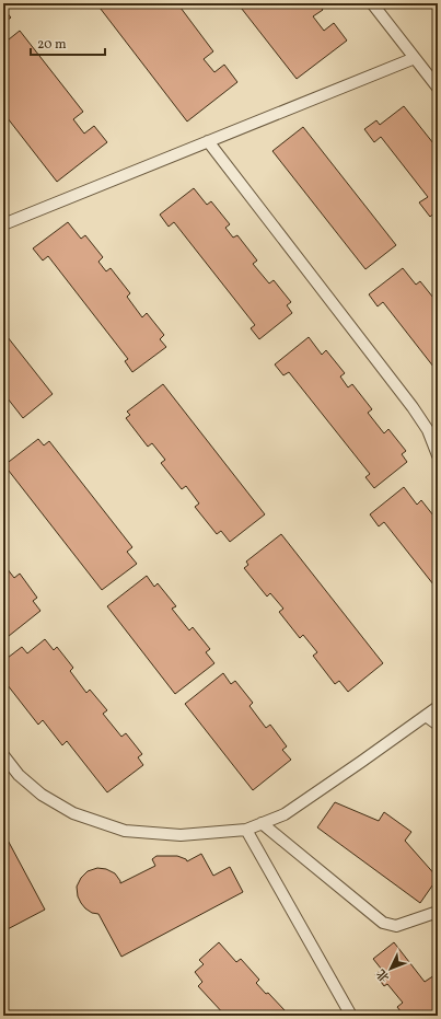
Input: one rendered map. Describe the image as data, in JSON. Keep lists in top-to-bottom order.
{
  "scale_bar": "20 m",
  "north": "bottom left"
}
